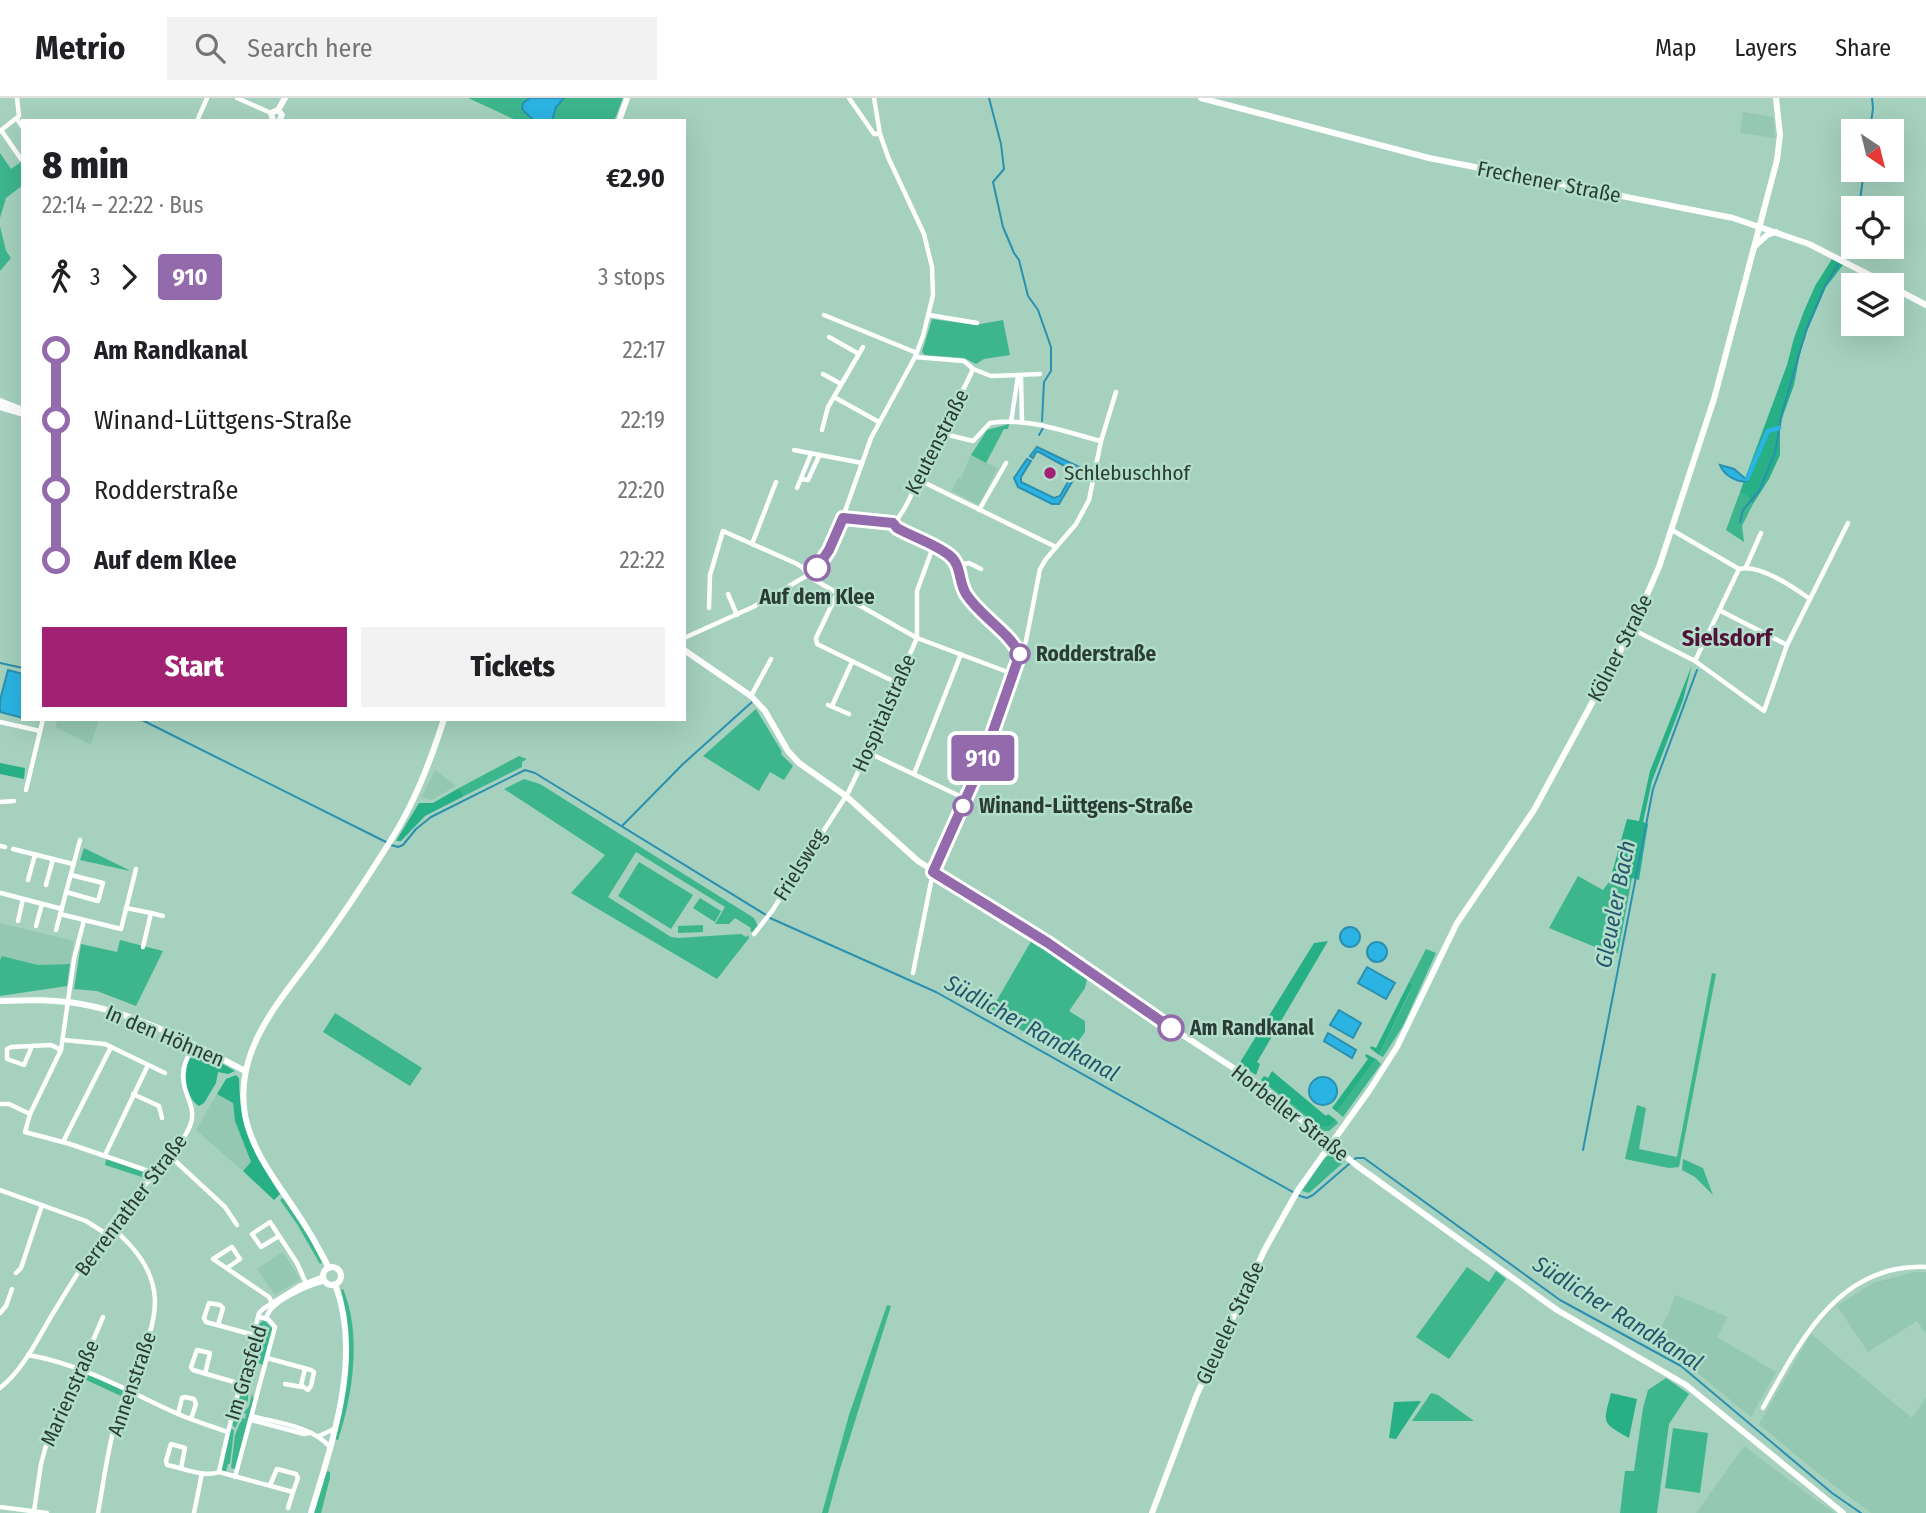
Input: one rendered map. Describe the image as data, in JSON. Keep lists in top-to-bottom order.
{
  "streets": {
    "street": [
      "Frechener Straße",
      "Keutenstraße",
      "Kölner Straße",
      "Hospitalstraße",
      "Frielsweg",
      "In den Höhnen",
      "Horbeller Straße",
      "Berrenrather Straße",
      "Gleueler Straße",
      "Im Grasfeld",
      "Annenstraße",
      "Marienstraße"
    ]
  },
  "crossings": [
    ["Frechener Straße", "Kölner Straße"],
    ["Kölner Straße", "Horbeller Straße"],
    ["Kölner Straße", "Gleueler Straße"],
    ["Hospitalstraße", "Frielsweg"],
    ["Hospitalstraße", "Horbeller Straße"],
    ["Frielsweg", "Horbeller Straße"],
    ["In den Höhnen", "Berrenrather Straße"],
    ["Horbeller Straße", "Gleueler Straße"],
    ["Berrenrather Straße", "Annenstraße"]
  ],
  "districts": ["Sielsdorf"],
  "water": ["Gleueler Bach", "Südlicher Randkanal"],
  "places": [
    "Schlebuschhof",
    "Auf dem Klee",
    "Rodderstraße",
    "Winand-Lüttgens-Straße",
    "Am Randkanal"
  ],
  "lines": ["bus line 910"],
  "north": "bottom right",
  "page": {
    "header": "Metrio",
    "search": "Search here",
    "nav": ["Map", "Layers", "Share"],
    "on_map": "910",
    "heading": ["8 min", "22:14 – 22:22 · Bus", "€2.90"],
    "legs": ["3", "910", "3 stops"],
    "list": [
      {
        "name": "Am Randkanal",
        "value": "22:17"
      },
      {
        "name": "Winand-Lüttgens-Straße",
        "value": "22:19"
      },
      {
        "name": "Rodderstraße",
        "value": "22:20"
      },
      {
        "name": "Auf dem Klee",
        "value": "22:22"
      }
    ],
    "buttons": ["Start", "Tickets"]
  }
}
